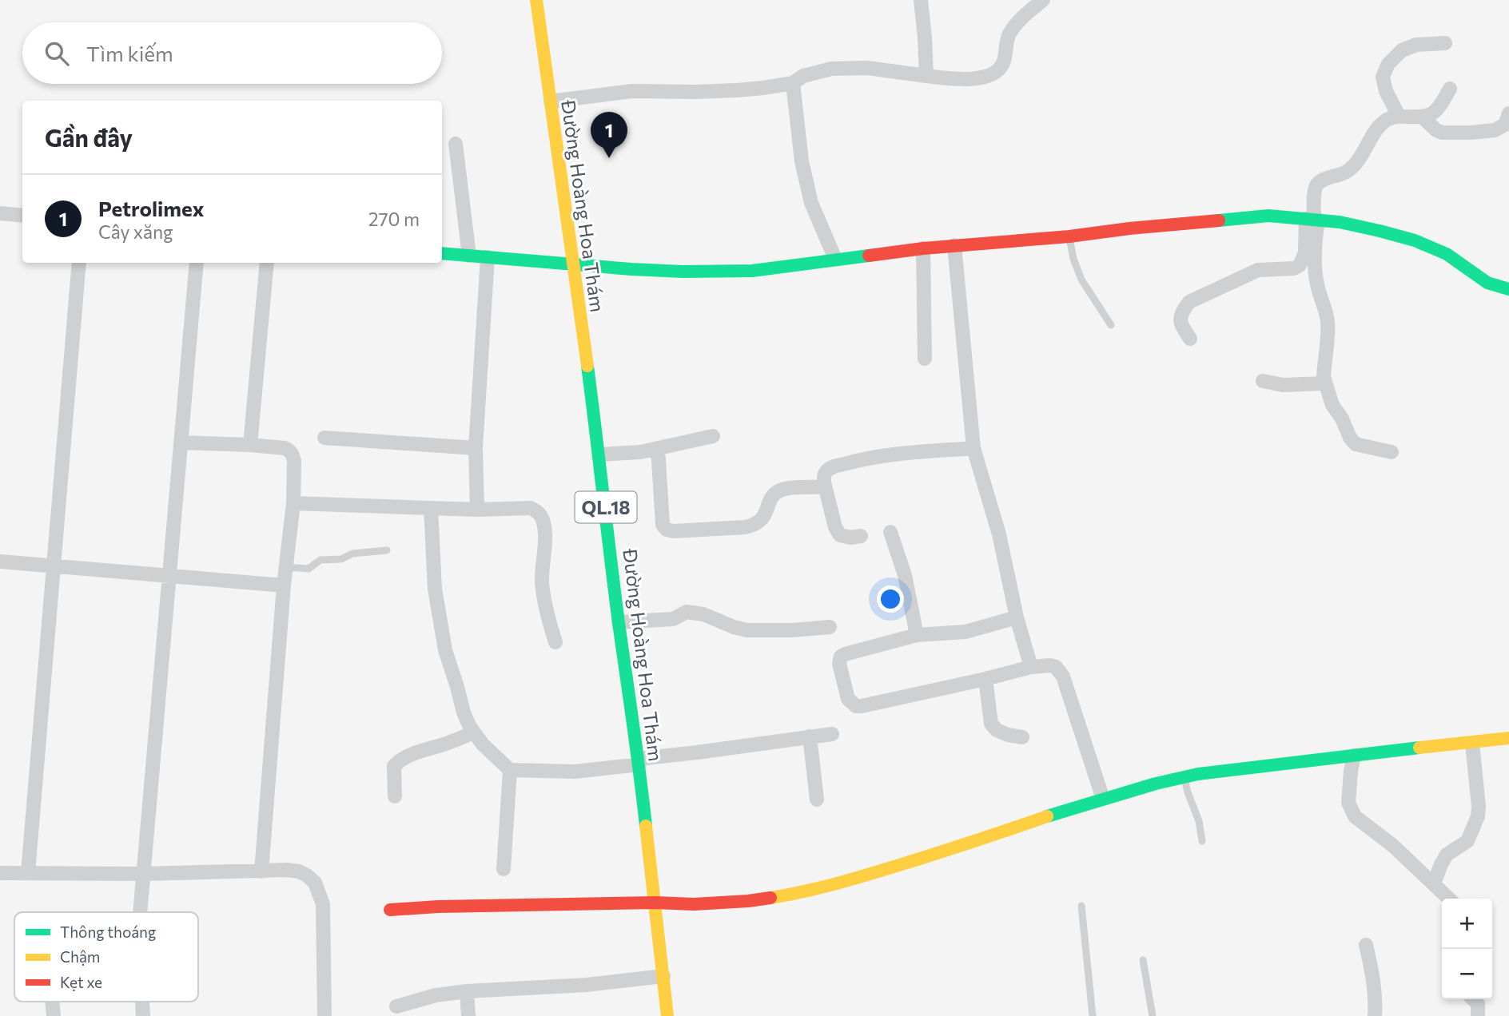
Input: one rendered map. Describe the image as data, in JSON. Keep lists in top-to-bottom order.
{
  "streets": {
    "street": ["Đường Hoàng Hoa Thám", "QL.18"]
  },
  "legend": ["Thông thoáng", "Chậm", "Kẹt xe"],
  "page": {
    "search": "Tìm kiếm",
    "heading": "Gần đây",
    "pins": "1",
    "list": [
      {
        "mark": "1",
        "name": "Petrolimex",
        "note": "Cây xăng",
        "value": "270 m"
      }
    ],
    "map_buttons": ["+", "−"]
  }
}
